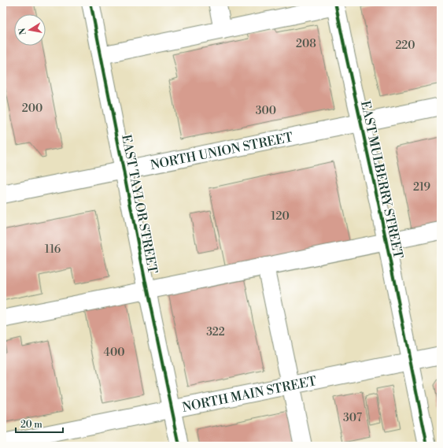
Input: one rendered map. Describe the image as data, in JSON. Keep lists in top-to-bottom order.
{
  "streets": {
    "street": [
      "NORTH UNION STREET",
      "EAST MULBERRY STREET",
      "EAST TAYLOR STREET",
      "NORTH MAIN STREET"
    ]
  },
  "crossings": [
    ["NORTH UNION STREET", "EAST MULBERRY STREET"],
    ["NORTH UNION STREET", "EAST TAYLOR STREET"],
    ["EAST MULBERRY STREET", "NORTH MAIN STREET"],
    ["EAST TAYLOR STREET", "NORTH MAIN STREET"]
  ],
  "house_numbers": [
    "208",
    "220",
    "200",
    "300",
    "219",
    "120",
    "116",
    "322",
    "400",
    "307"
  ],
  "scale_bar": "20 m",
  "north": "left"
}
